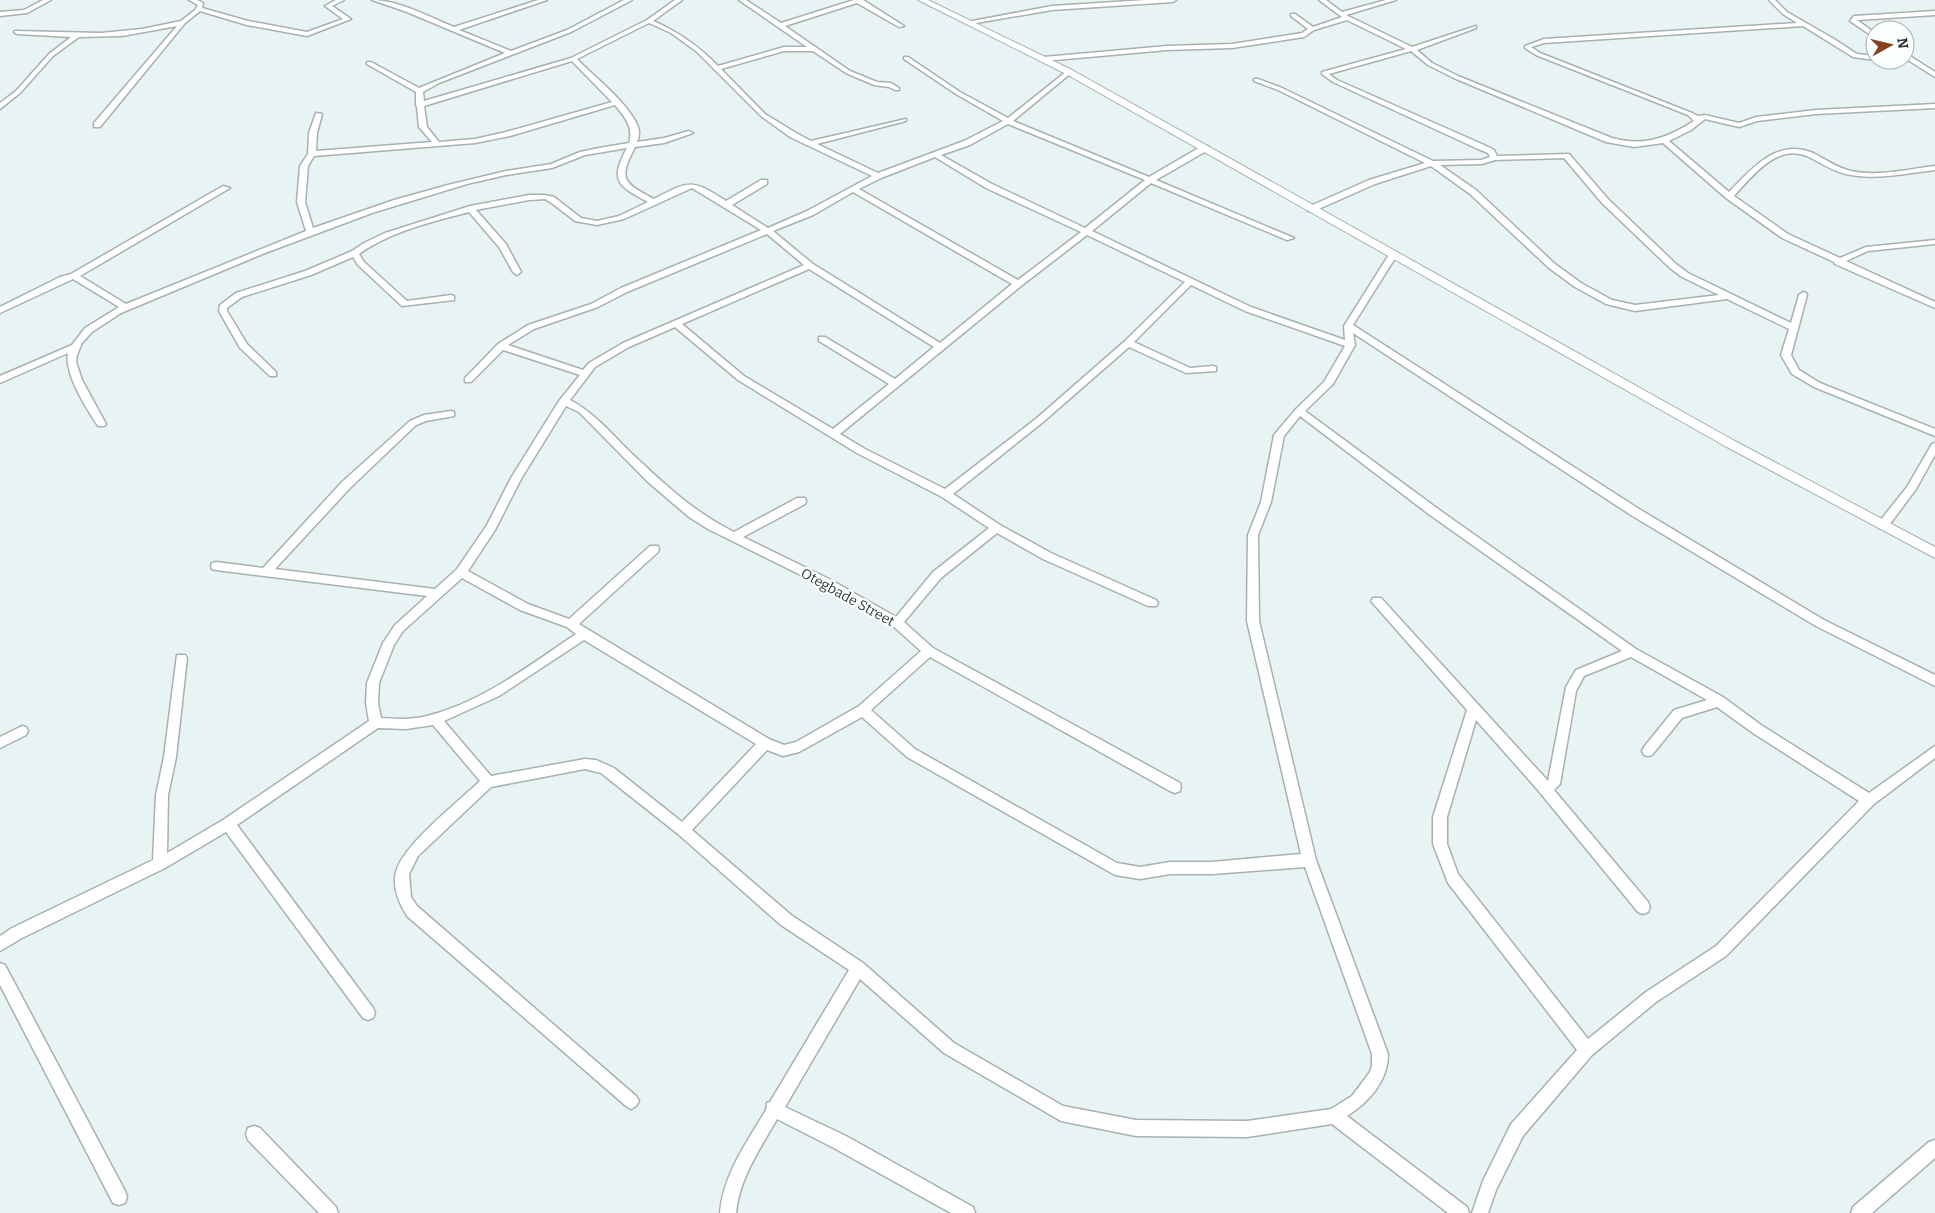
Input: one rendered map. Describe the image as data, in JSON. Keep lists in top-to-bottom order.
{
  "streets": {
    "street": ["Otegbade Street"]
  },
  "north": "right"
}
